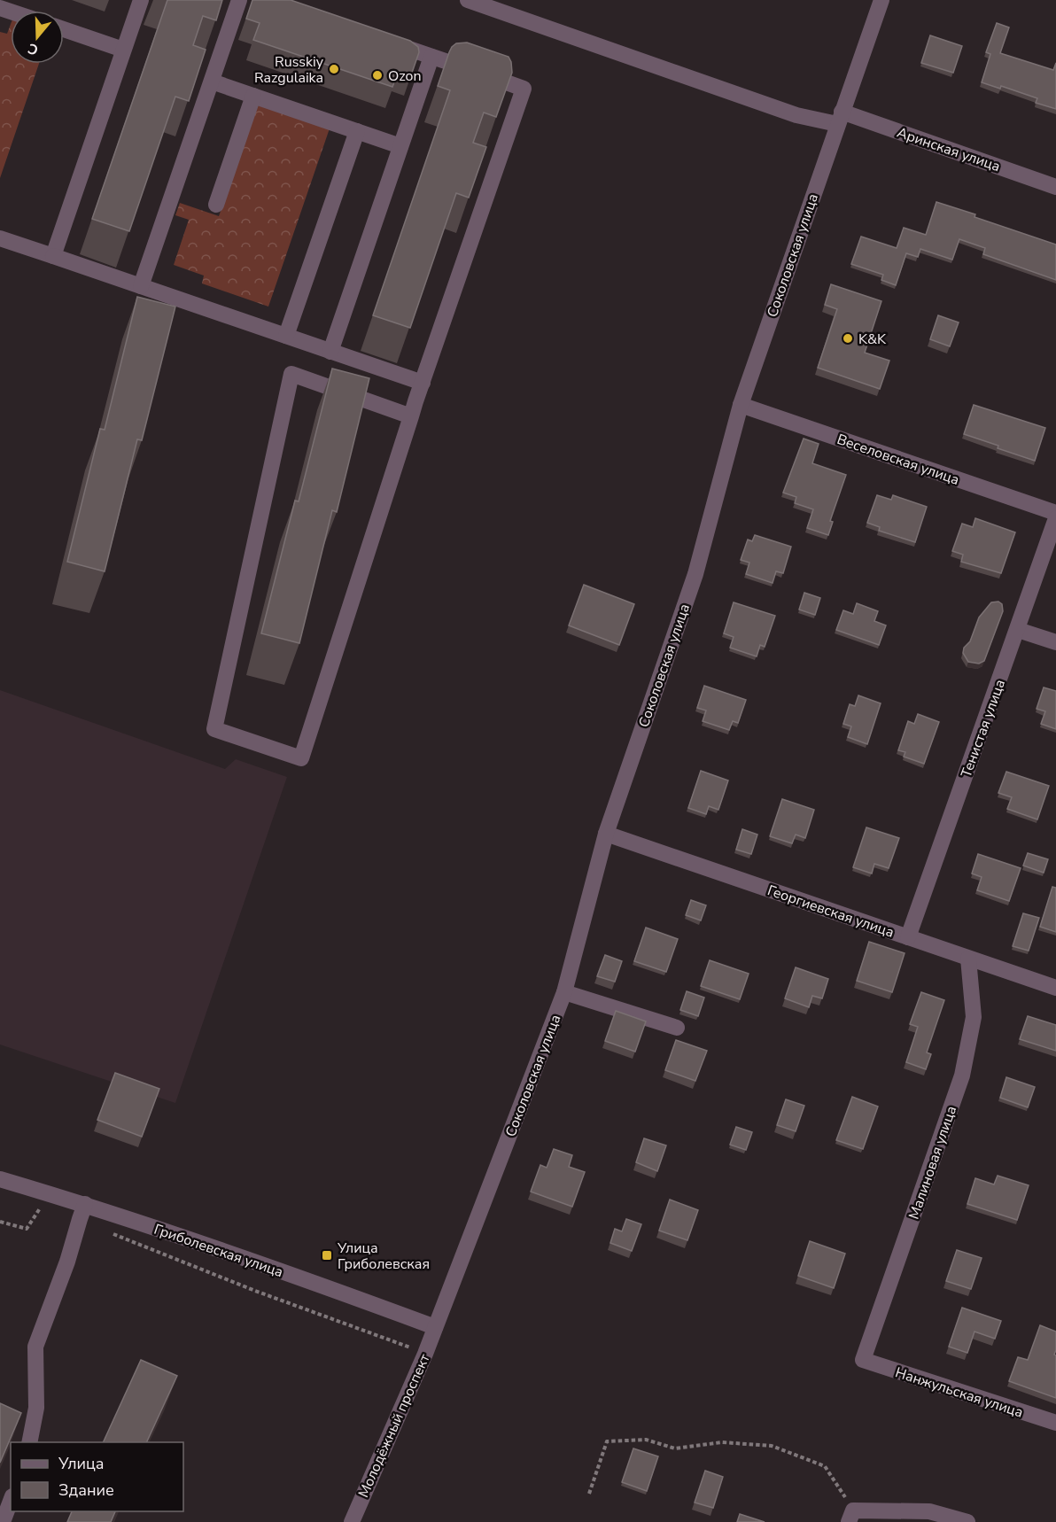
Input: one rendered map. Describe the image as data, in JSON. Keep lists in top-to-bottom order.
{
  "streets": {
    "street": [
      "Аринская улица",
      "Соколовская улица",
      "Веселовская улица",
      "Тенистая улица",
      "Георгиевская улица",
      "Малиновая улица",
      "Гриболевская улица",
      "Нанжульская улица",
      "Молодёжный проспект"
    ]
  },
  "crossings": [
    ["Аринская улица", "Соколовская улица"],
    ["Соколовская улица", "Веселовская улица"],
    ["Соколовская улица", "Георгиевская улица"],
    ["Соколовская улица", "Гриболевская улица"],
    ["Соколовская улица", "Молодёжный проспект"],
    ["Тенистая улица", "Георгиевская улица"],
    ["Георгиевская улица", "Малиновая улица"],
    ["Малиновая улица", "Нанжульская улица"],
    ["Гриболевская улица", "Молодёжный проспект"]
  ],
  "places": {
    "other": ["Russkiy Razgulaika", "Ozon", "K&K"],
    "transit": ["Улица Гриболевская"]
  },
  "legend": ["Улица", "Здание"],
  "north": "bottom"
}
